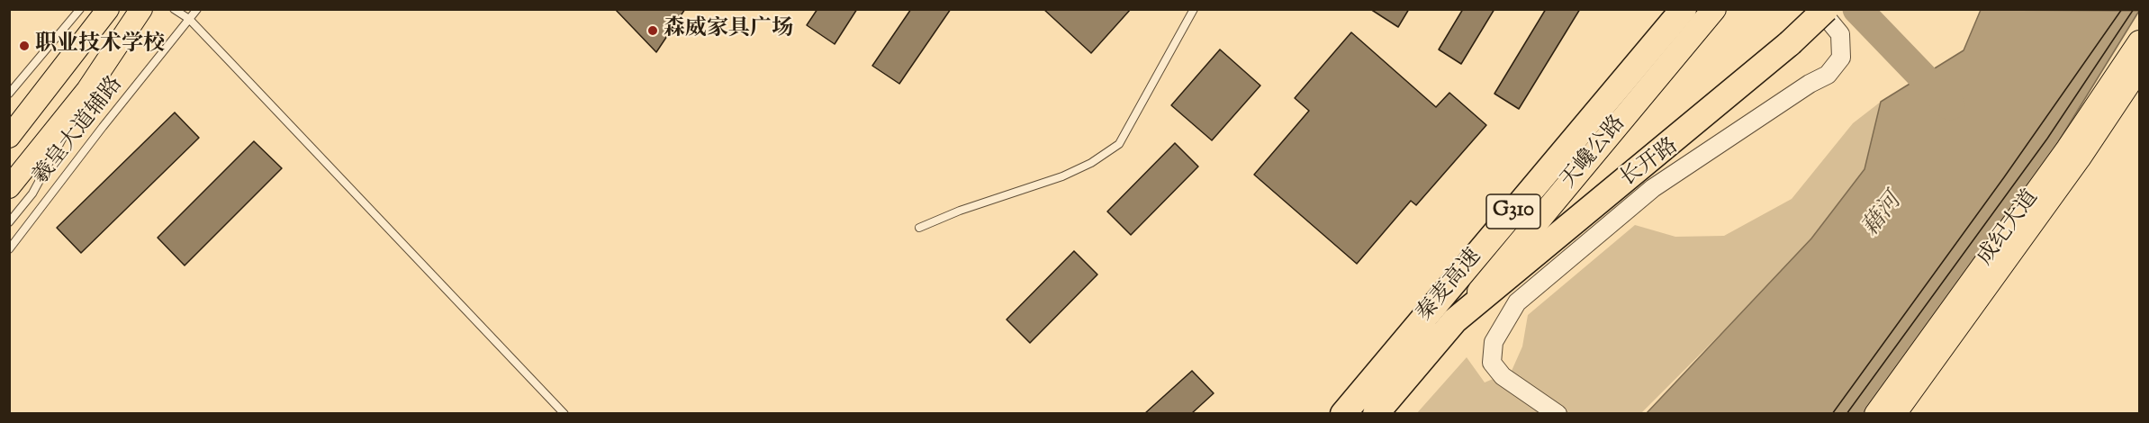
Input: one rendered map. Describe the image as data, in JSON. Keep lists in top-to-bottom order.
{
  "streets": {
    "highway": ["天巉公路", "G310", "秦麦高速"],
    "main road": ["成纪大道"],
    "street": ["长开路"],
    "lane": ["羲皇大道辅路"]
  },
  "crossings": [
    ["天巉公路", "秦麦高速"]
  ],
  "water": ["藉河"],
  "places": ["森威家具广场", "职业技术学校"]
}
